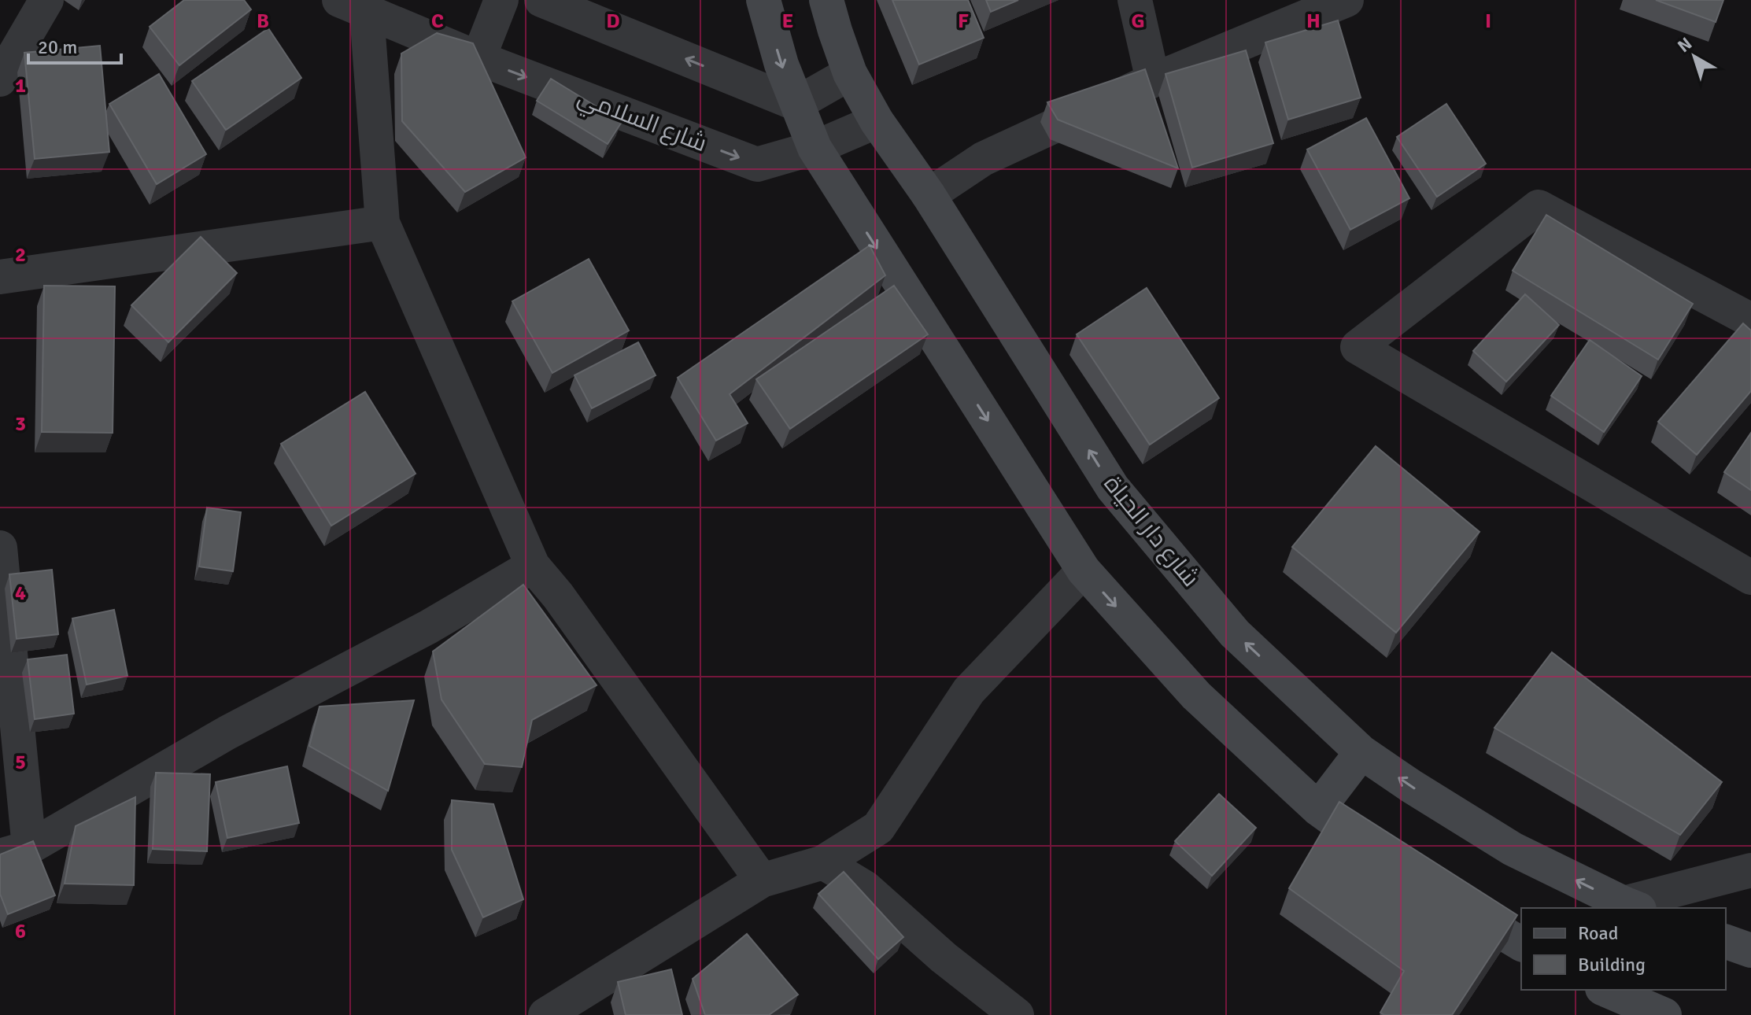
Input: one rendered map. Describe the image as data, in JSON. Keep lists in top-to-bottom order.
{
  "streets": {
    "main road": ["شارع دار الحياة"],
    "street": ["شارع السلامي"]
  },
  "crossings": [
    ["شارع السلامي", "شارع دار الحياة"]
  ],
  "legend": ["Road", "Building"],
  "scale_bar": "20 m",
  "north": "top left",
  "grid": {
    "columns": [
      "B",
      "C",
      "D",
      "E",
      "F",
      "G",
      "H",
      "I"
    ],
    "rows": [
      "1",
      "2",
      "3",
      "4",
      "5",
      "6"
    ]
  }
}
